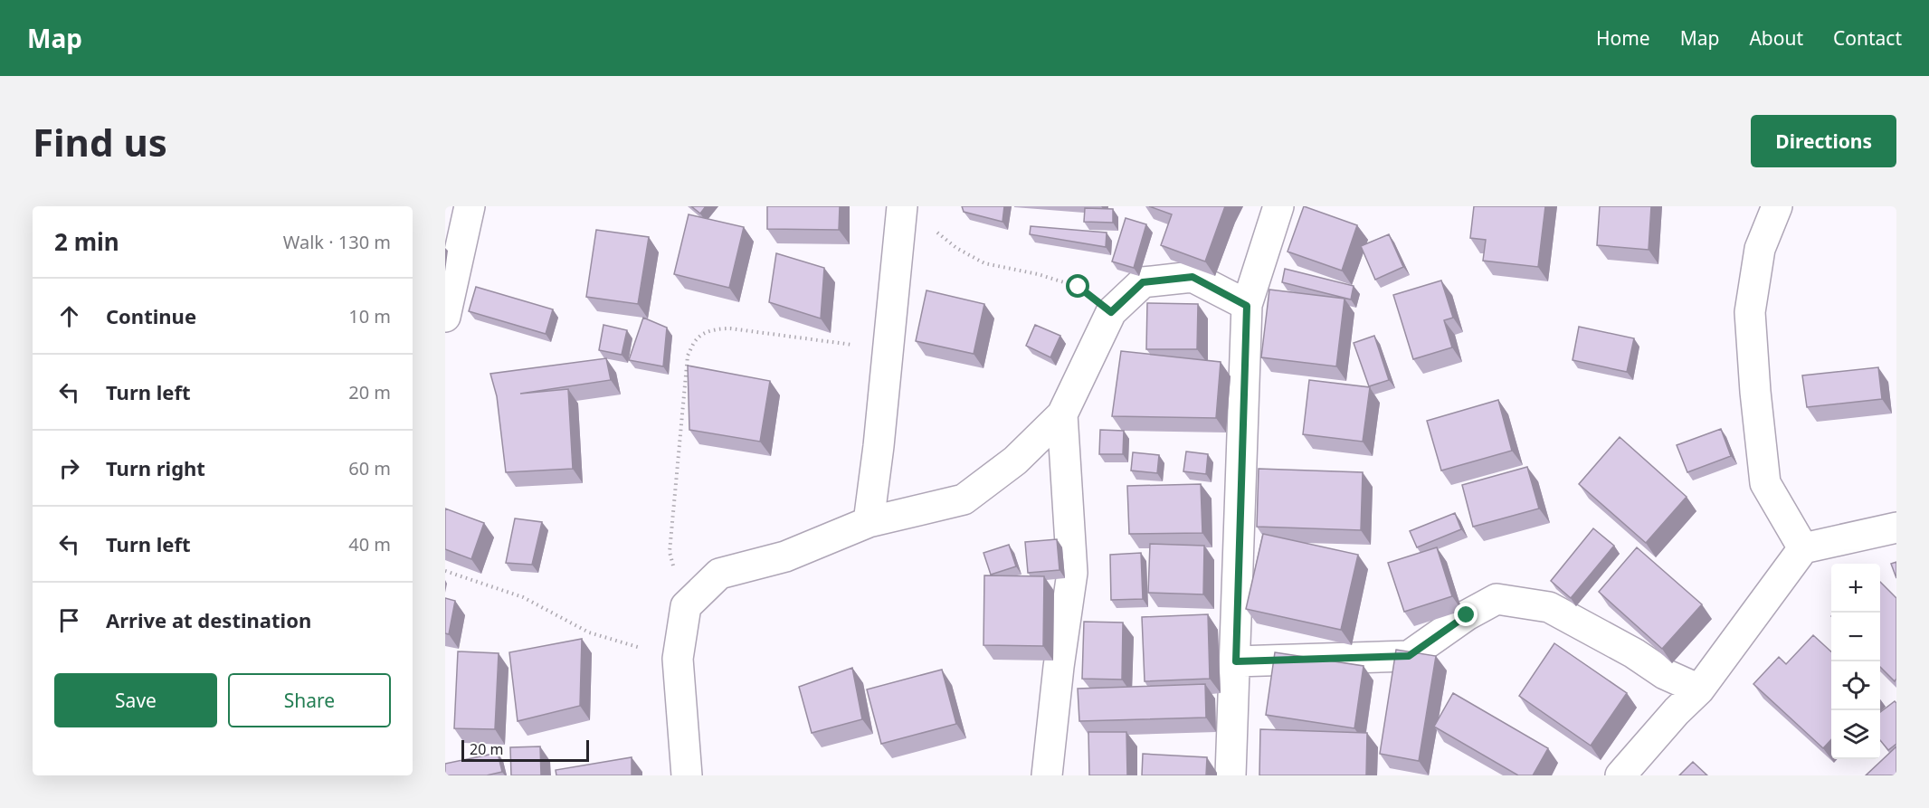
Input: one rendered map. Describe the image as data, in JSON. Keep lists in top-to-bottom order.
{
  "scale_bar": "20 m",
  "page": {
    "header": "Map",
    "nav": [
      "Home",
      "Map",
      "About",
      "Contact"
    ],
    "buttons": [
      "Directions",
      ["Save", "Share"]
    ],
    "title": "Find us",
    "heading": ["2 min", "Walk · 130 m"],
    "list": [
      ["Continue", "10 m"],
      ["Turn left", "20 m"],
      ["Turn right", "60 m"],
      ["Turn left", "40 m"],
      "Arrive at destination"
    ],
    "map_buttons": ["+", "−"],
    "scale": "20 m"
  }
}
